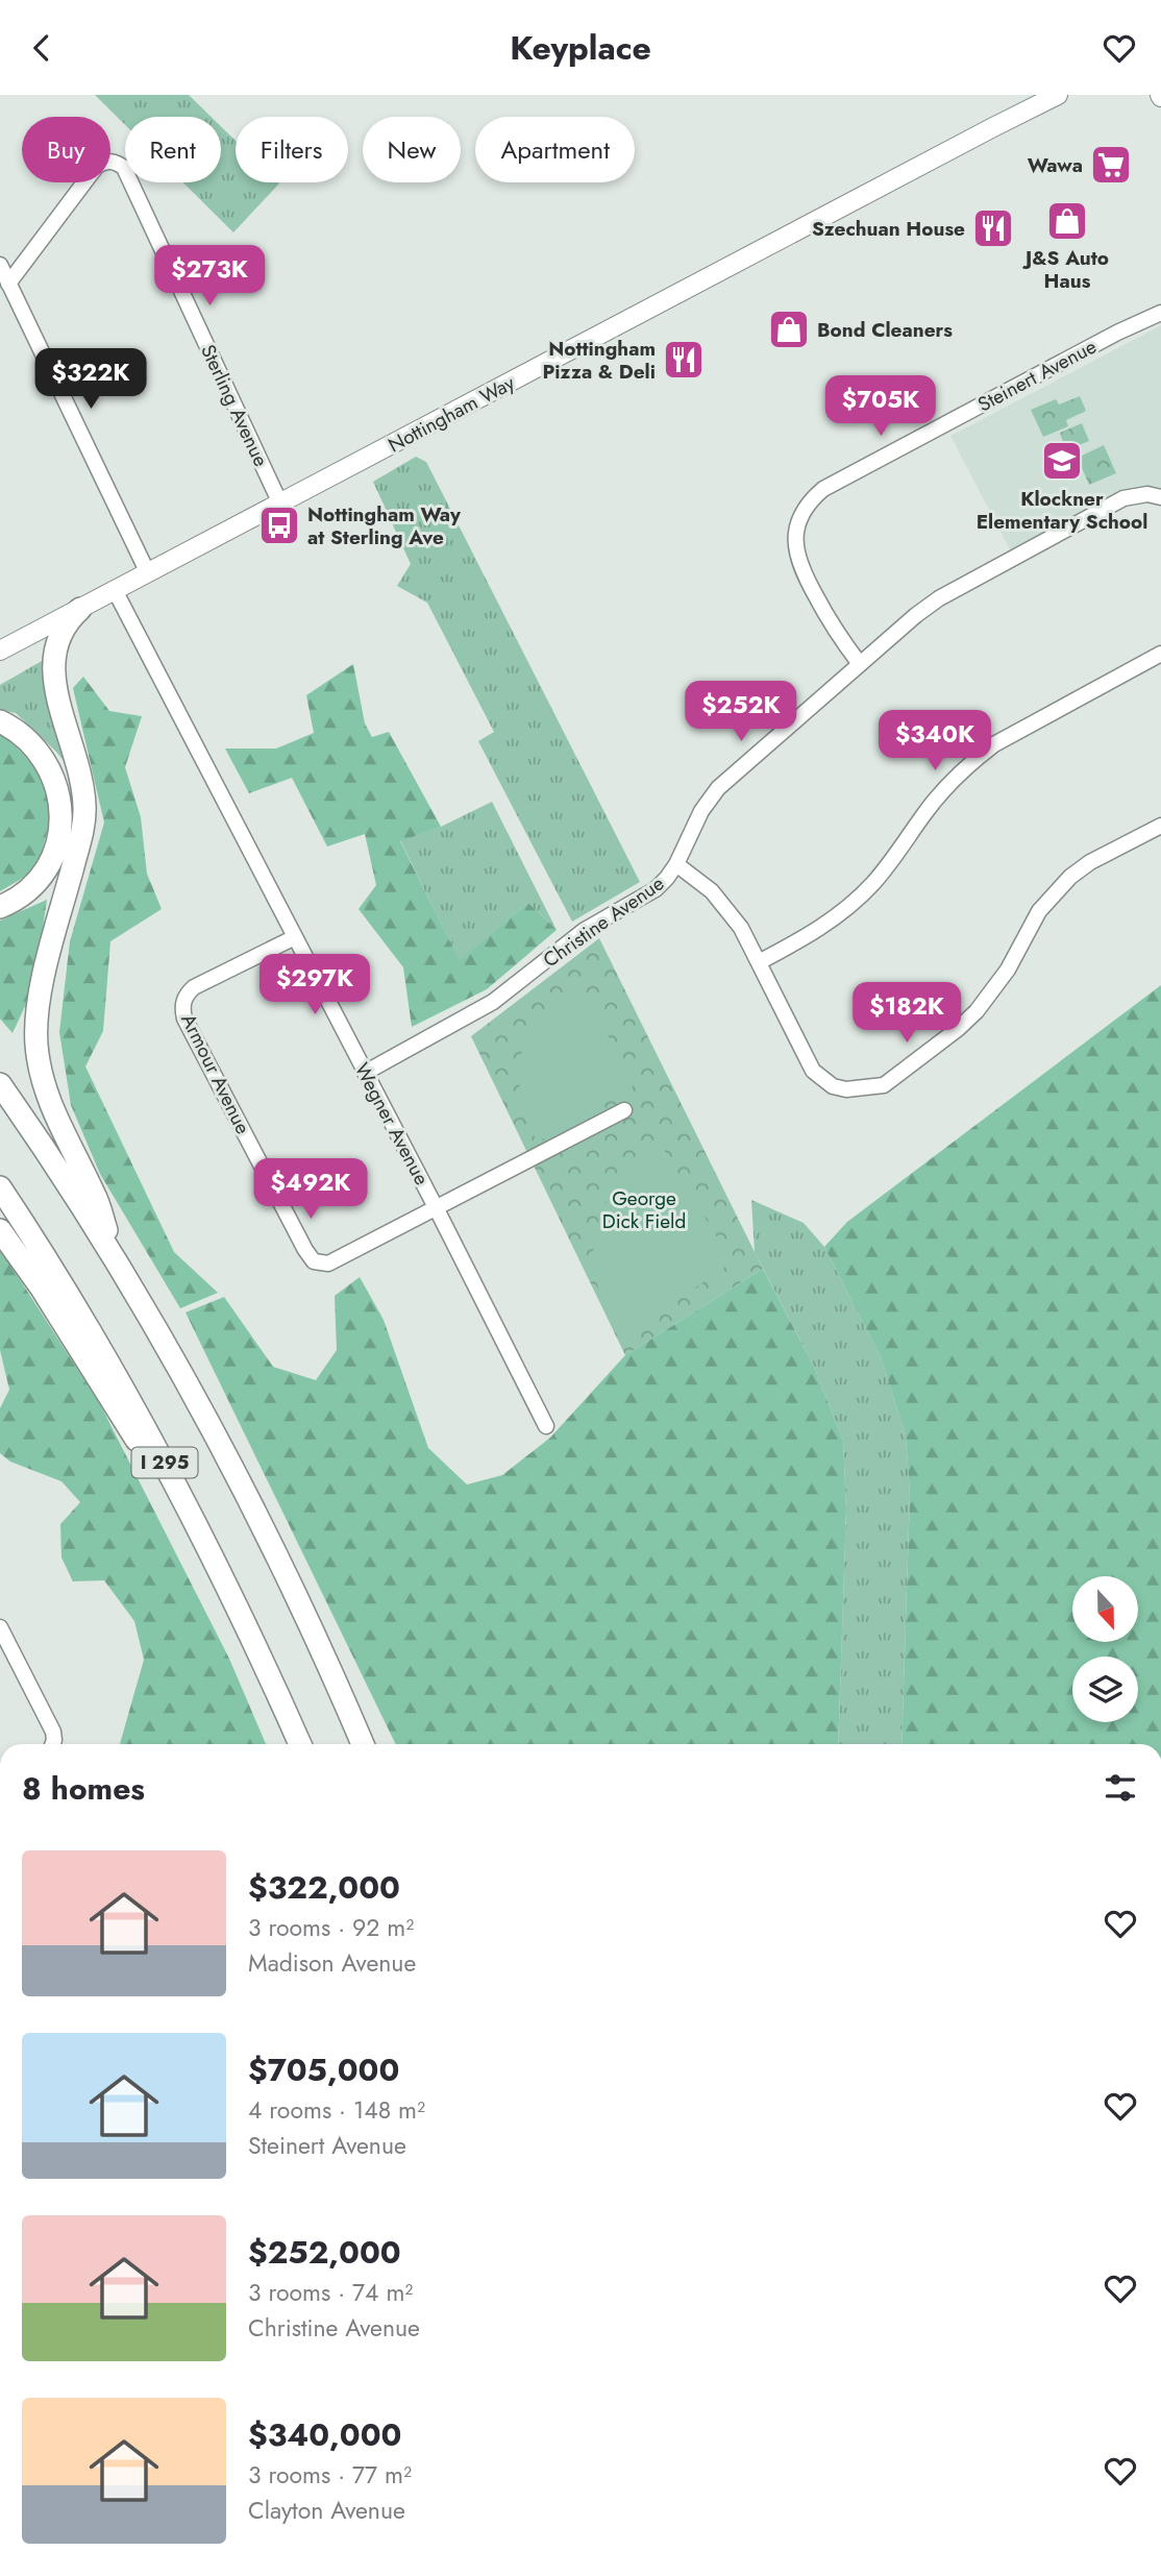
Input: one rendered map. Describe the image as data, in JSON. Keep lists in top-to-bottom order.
{
  "streets": {
    "highway": ["I 295"],
    "main road": ["Nottingham Way"],
    "street": [
      "Steinert Avenue",
      "Sterling Avenue",
      "Christine Avenue",
      "Armour Avenue",
      "Wegner Avenue"
    ]
  },
  "crossings": [
    ["Steinert Avenue", "Christine Avenue"],
    ["Sterling Avenue", "Nottingham Way"],
    ["Nottingham Way", "Wegner Avenue"],
    ["Christine Avenue", "Wegner Avenue"],
    ["Armour Avenue", "Wegner Avenue"]
  ],
  "parks": ["George Dick Field"],
  "places": {
    "supermarket": ["Wawa"],
    "shop": ["J&S Auto Haus", "Bond Cleaners"],
    "restaurant": ["Szechuan House", "Nottingham Pizza & Deli"],
    "school or university": ["Klockner Elementary School"],
    "bus stop": ["Nottingham Way at Sterling Ave"]
  },
  "north": "bottom",
  "page": {
    "header": "Keyplace",
    "chip": [
      "Buy",
      "Rent",
      "Filters",
      "New",
      "Apartment"
    ],
    "price": [
      "$273K",
      "$322K",
      "$705K",
      "$252K",
      "$340K",
      "$297K",
      "$182K",
      "$492K"
    ],
    "heading": "8 homes",
    "list": [
      {
        "name": "$322,000",
        "note": "3 rooms · 92 m² · Madison Avenue"
      },
      {
        "name": "$705,000",
        "note": "4 rooms · 148 m² · Steinert Avenue"
      },
      {
        "name": "$252,000",
        "note": "3 rooms · 74 m² · Christine Avenue"
      },
      {
        "name": "$340,000",
        "note": "3 rooms · 77 m² · Clayton Avenue"
      }
    ]
  }
}
